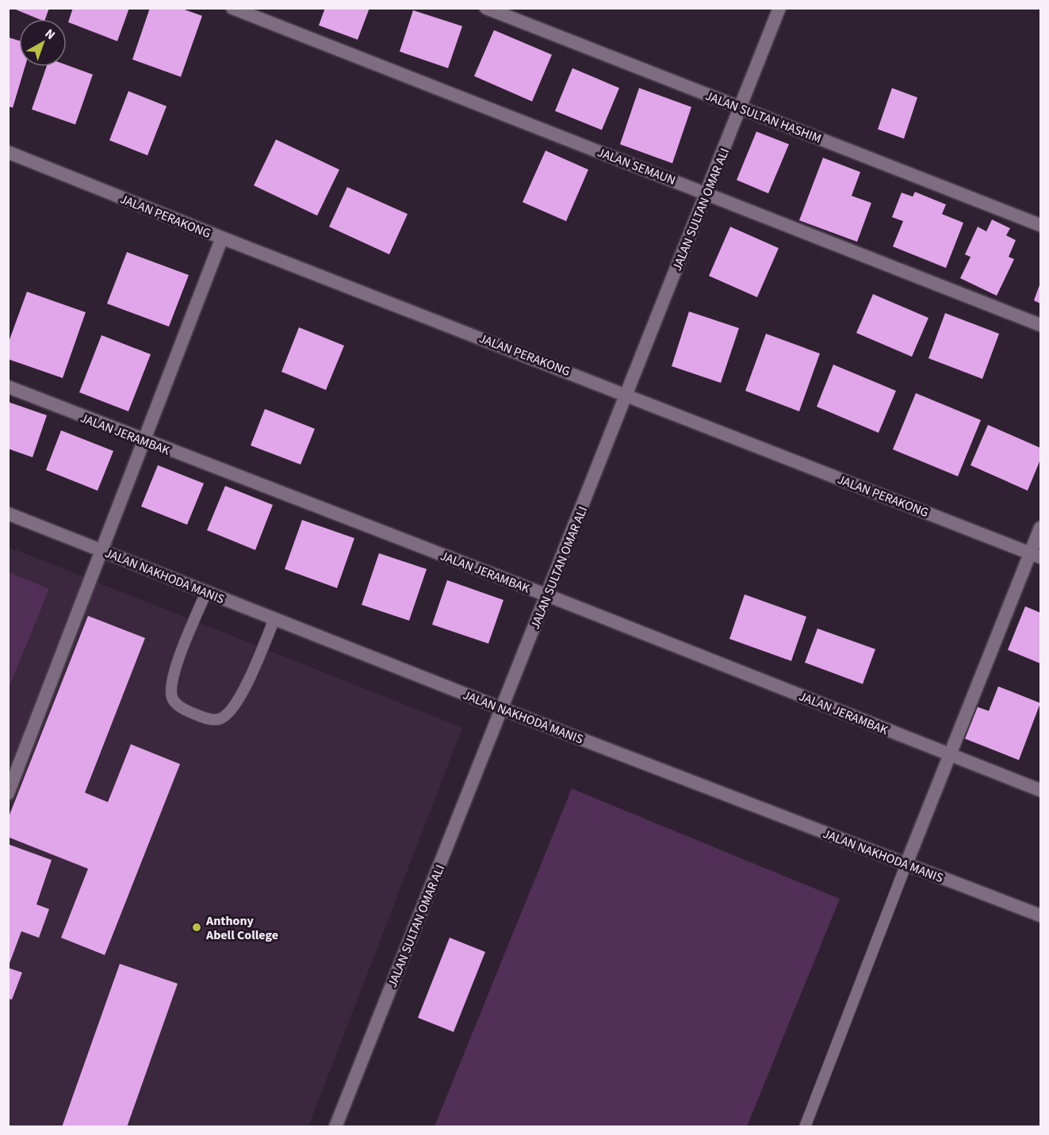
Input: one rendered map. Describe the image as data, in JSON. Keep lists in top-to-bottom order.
{
  "streets": {
    "street": [
      "JALAN SULTAN HASHIM",
      "JALAN SEMAUN",
      "JALAN SULTAN OMAR ALI",
      "JALAN PERAKONG",
      "JALAN JERAMBAK",
      "JALAN NAKHODA MANIS"
    ]
  },
  "crossings": [
    ["JALAN SULTAN HASHIM", "JALAN SULTAN OMAR ALI"],
    ["JALAN SEMAUN", "JALAN SULTAN OMAR ALI"],
    ["JALAN SULTAN OMAR ALI", "JALAN PERAKONG"],
    ["JALAN SULTAN OMAR ALI", "JALAN JERAMBAK"],
    ["JALAN SULTAN OMAR ALI", "JALAN NAKHODA MANIS"]
  ],
  "places": ["Anthony Abell College"],
  "north": "top right"
}
